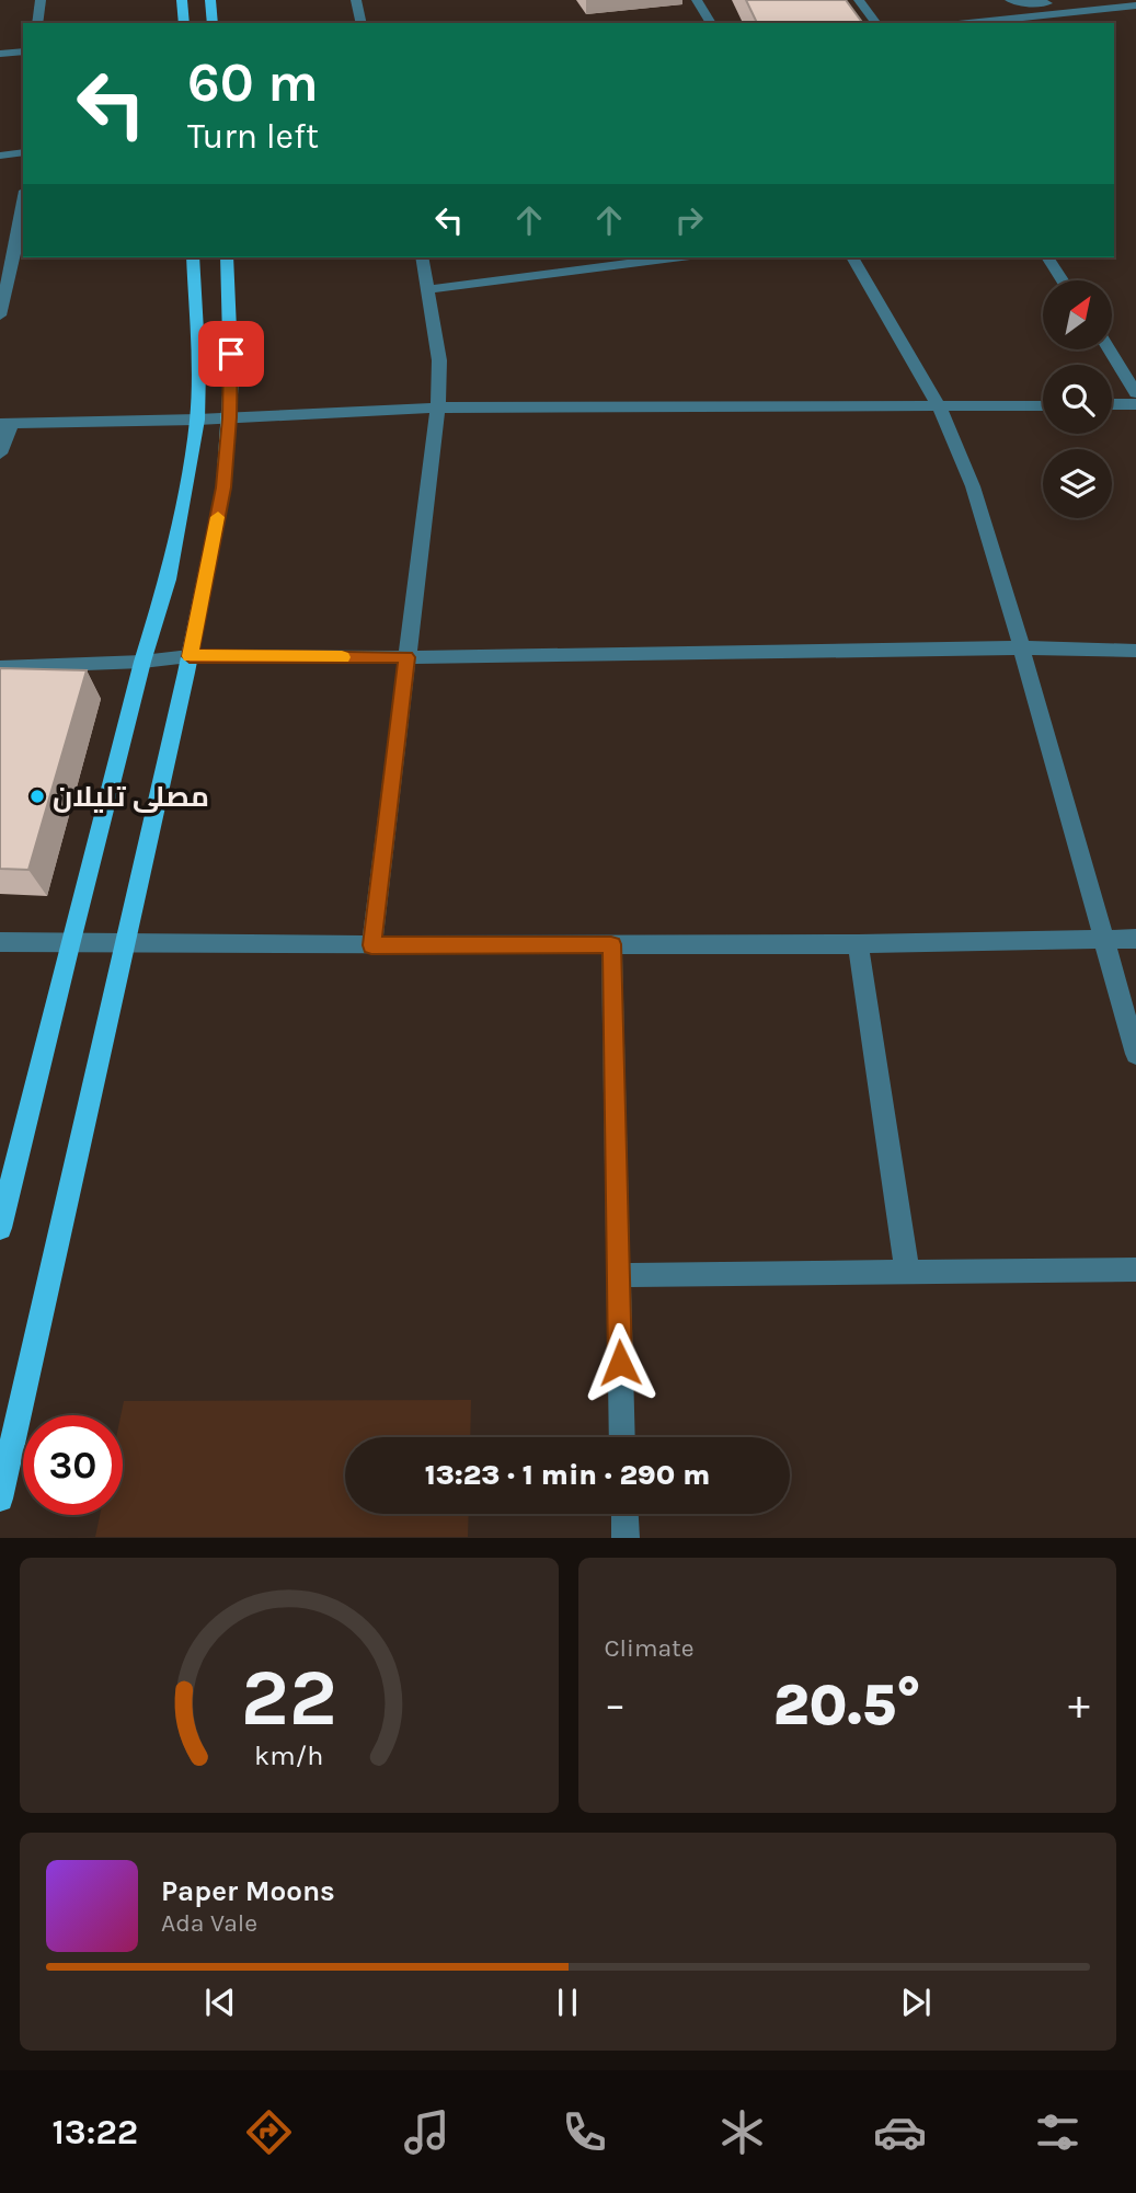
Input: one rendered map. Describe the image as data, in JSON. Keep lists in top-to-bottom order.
{
  "places": ["مصلى تليلان"],
  "north": "top right",
  "page": {
    "turn": ["60 m", "Turn left"],
    "limit": "30",
    "trip": "13:23 · 1 min · 290 m",
    "tile": "Climate",
    "heat": ["−", "20.5°", "+"],
    "song": ["Paper Moons", "Ada Vale"],
    "tabs": "13:22",
    "gauge": ["22", "km/h"]
  }
}
